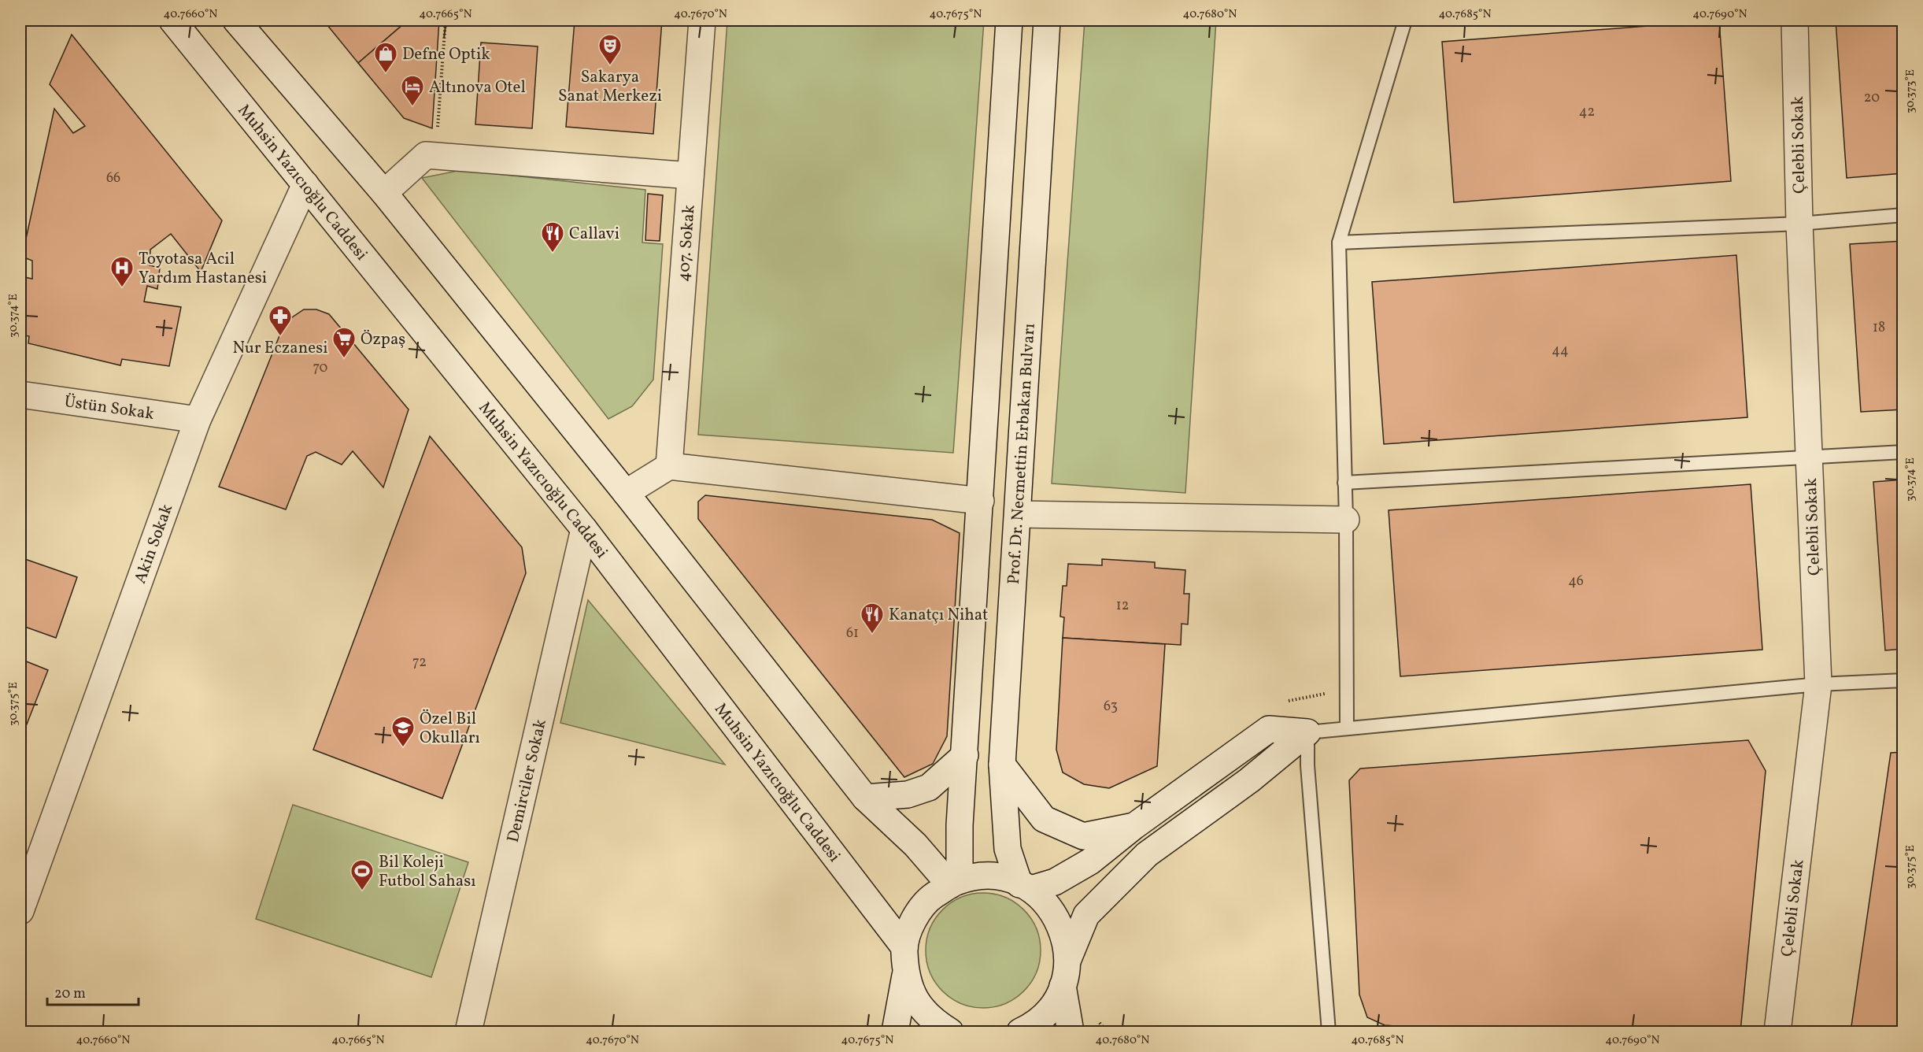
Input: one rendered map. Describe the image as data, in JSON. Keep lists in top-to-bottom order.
{
  "streets": {
    "street": [
      "Çelebli Sokak",
      "Muhsin Yazıcıoğlu Caddesi",
      "407. Sokak",
      "Üstün Sokak",
      "Prof. Dr. Necmettin Erbakan Bulvarı",
      "Akin Sokak",
      "Demirciler Sokak"
    ]
  },
  "crossings": [
    ["Muhsin Yazıcıoğlu Caddesi", "Akin Sokak"],
    ["Muhsin Yazıcıoğlu Caddesi", "Demirciler Sokak"],
    ["Üstün Sokak", "Akin Sokak"]
  ],
  "places": {
    "theatre": ["Sakarya Sanat Merkezi"],
    "shop": ["Defne Optik"],
    "hotel": ["Altınova Otel"],
    "restaurant": ["Callavi", "Kanatçı Nihat"],
    "hospital": ["Toyotasa Acil Yardım Hastanesi"],
    "pharmacy": ["Nur Eczanesi"],
    "supermarket": ["Özpaş"],
    "school or university": ["Özel Bil Okulları"],
    "sports": ["Bil Koleji Futbol Sahası"]
  },
  "house_numbers": [
    "20",
    "42",
    "66",
    "18",
    "44",
    "70",
    "46",
    "12",
    "61",
    "72",
    "63"
  ],
  "scale_bar": "20 m",
  "coordinates": [
    "40.7660°N",
    "40.7665°N",
    "40.7670°N",
    "40.7675°N",
    "40.7680°N",
    "40.7685°N",
    "40.7690°N",
    "30.373°E",
    "30.374°E",
    "30.375°E"
  ]
}
